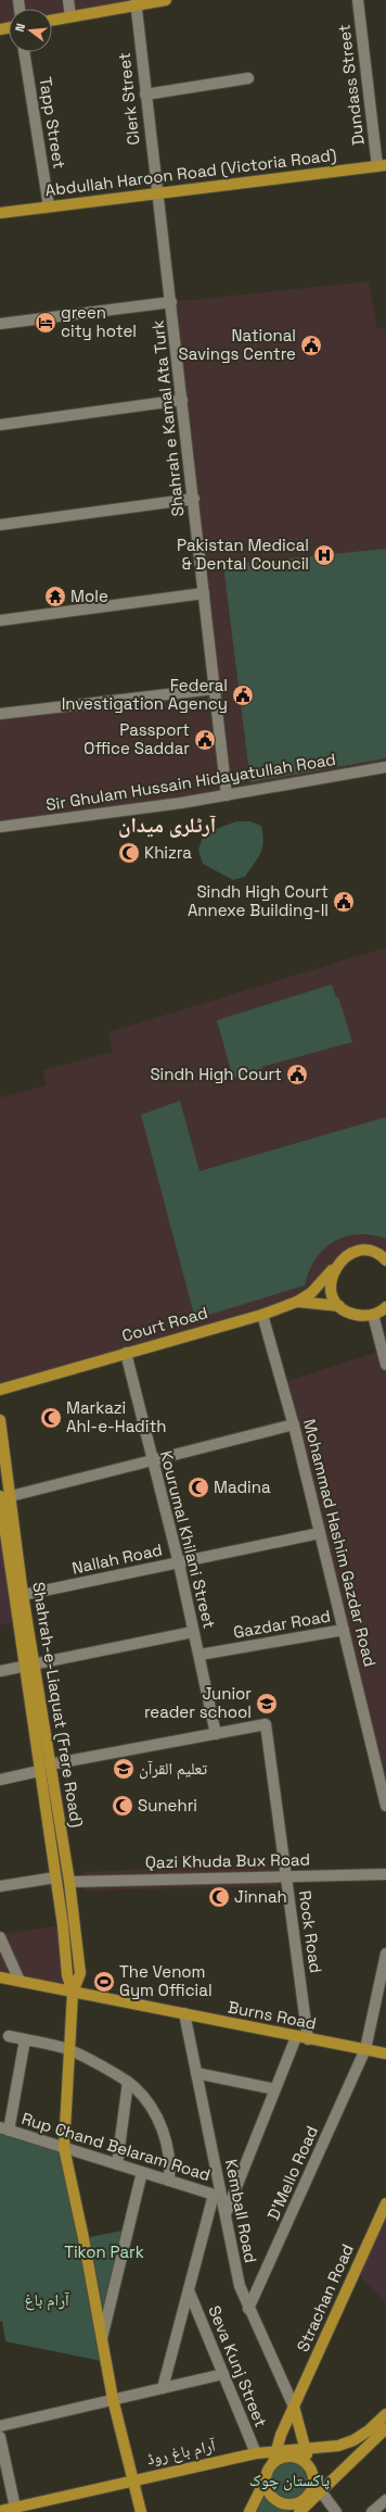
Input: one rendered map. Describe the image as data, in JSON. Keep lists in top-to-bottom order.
{
  "streets": {
    "main road": [
      "Abdullah Haroon Road (Victoria Road)",
      "Court Road",
      "Shahrah-e-Liaquat (Frere Road)",
      "Burns Road",
      "Strachan Road",
      "آرام باغ روڈ"
    ],
    "street": [
      "Dundass Street",
      "Clerk Street",
      "Tapp Street",
      "Shahrah e Kamal Ata Turk",
      "Sir Ghulam Hussain Hidayatullah Road",
      "Kourumal Khilani Street",
      "Mohammad Hashim Gazdar Road",
      "Nallah Road",
      "Gazdar Road",
      "Qazi Khuda Bux Road",
      "Rock Road",
      "Rup Chand Belaram Road",
      "D'Mello Road",
      "Kemball Road",
      "Seva Kunj Street"
    ]
  },
  "crossings": [
    ["Dundass Street", "Abdullah Haroon Road (Victoria Road)"],
    ["Clerk Street", "Abdullah Haroon Road (Victoria Road)"],
    ["Clerk Street", "Shahrah e Kamal Ata Turk"],
    ["Tapp Street", "Abdullah Haroon Road (Victoria Road)"],
    ["Abdullah Haroon Road (Victoria Road)", "Shahrah e Kamal Ata Turk"],
    ["Shahrah e Kamal Ata Turk", "Sir Ghulam Hussain Hidayatullah Road"],
    ["Court Road", "Kourumal Khilani Street"],
    ["Court Road", "Mohammad Hashim Gazdar Road"],
    ["Kourumal Khilani Street", "Nallah Road"],
    ["Kourumal Khilani Street", "Gazdar Road"],
    ["Kourumal Khilani Street", "Rock Road"],
    ["Mohammad Hashim Gazdar Road", "Nallah Road"],
    ["Mohammad Hashim Gazdar Road", "Gazdar Road"],
    ["Nallah Road", "Shahrah-e-Liaquat (Frere Road)"],
    ["Shahrah-e-Liaquat (Frere Road)", "Qazi Khuda Bux Road"],
    ["Shahrah-e-Liaquat (Frere Road)", "Burns Road"],
    ["Shahrah-e-Liaquat (Frere Road)", "Rup Chand Belaram Road"],
    ["Shahrah-e-Liaquat (Frere Road)", "آرام باغ روڈ"],
    ["Qazi Khuda Bux Road", "Rock Road"],
    ["Rock Road", "Burns Road"],
    ["Burns Road", "D'Mello Road"],
    ["Burns Road", "Kemball Road"],
    ["Rup Chand Belaram Road", "Kemball Road"],
    ["D'Mello Road", "Kemball Road"],
    ["Kemball Road", "Strachan Road"],
    ["Strachan Road", "آرام باغ روڈ"],
    ["Seva Kunj Street", "آرام باغ روڈ"]
  ],
  "districts": ["آرٹلری میدان"],
  "parks": ["Tikon Park", "آرام باغ", "پاکستان چوک"],
  "places": {
    "hotel": ["green city hotel"],
    "public building": [
      "National Savings Centre",
      "Federal Investigation Agency",
      "Passport Office Saddar",
      "Sindh High Court Annexe Building-II",
      "Sindh High Court"
    ],
    "hospital": ["Pakistan Medical & Dental Council"],
    "temple": ["Mole"],
    "mosque": [
      "Khizra",
      "Markazi Ahl-e-Hadith",
      "Madina",
      "Sunehri",
      "Jinnah"
    ],
    "school or university": ["Junior reader school", "تعلیم القرآن"],
    "sports": ["The Venom Gym Official"]
  },
  "north": "left"
}
